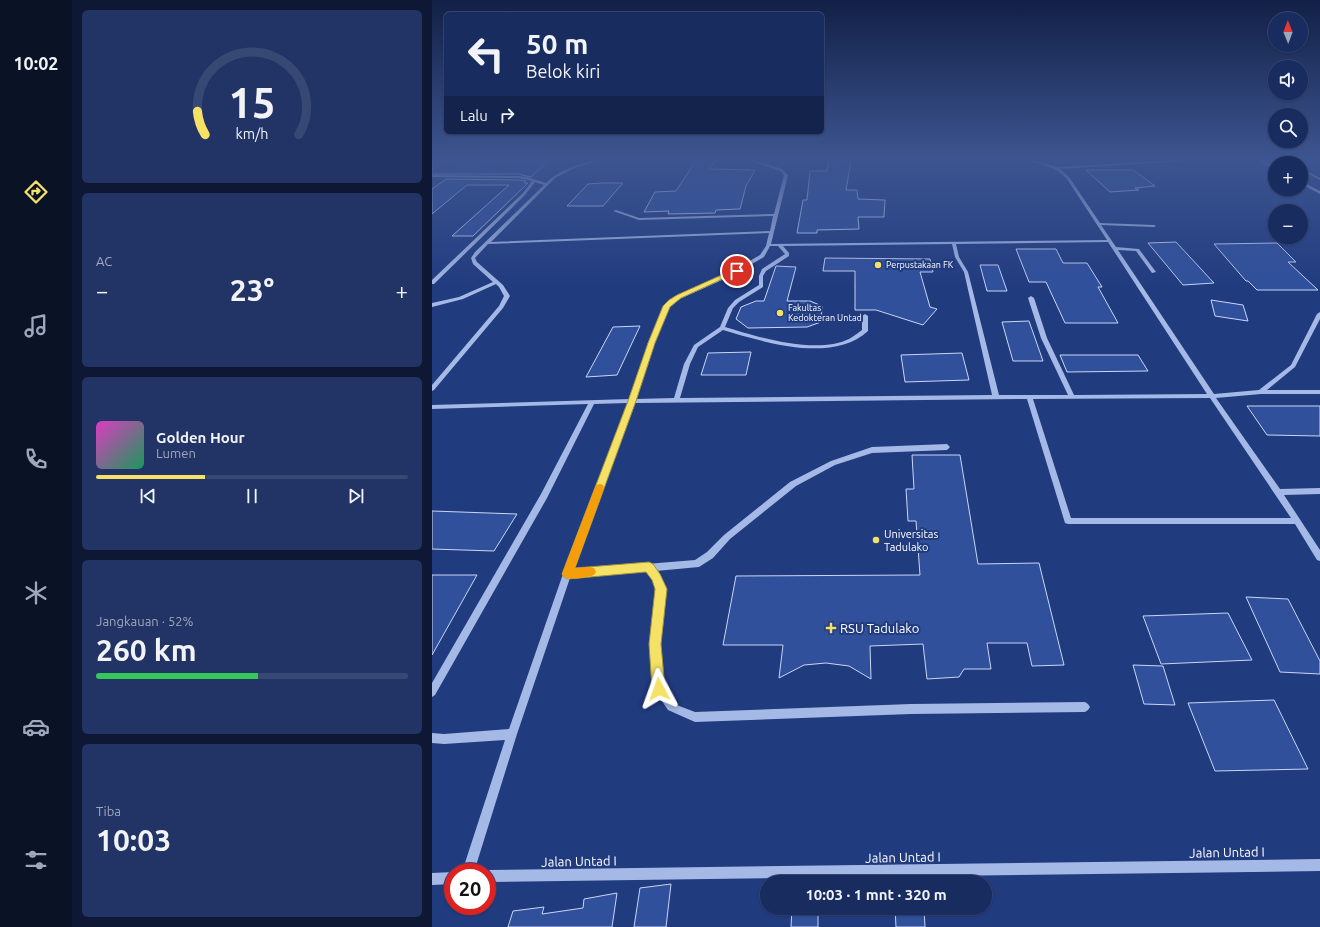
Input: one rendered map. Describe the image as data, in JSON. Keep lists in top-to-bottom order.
{
  "streets": {
    "street": ["Jalan Untad I"]
  },
  "places": {
    "other": ["Perpustakaan FK", "Fakultas Kedokteran Untad", "Universitas Tadulako"],
    "health": ["RSU Tadulako"]
  },
  "north": "top",
  "page": {
    "tabs": "10:02",
    "map_buttons": ["+", "−"],
    "turn": ["50 m", "Belok kiri"],
    "then": "Lalu",
    "tile": [
      "AC",
      ["Jangkauan · 52%", "260 km"],
      ["Tiba", "10:03"]
    ],
    "heat": ["−", "23°", "+"],
    "song": ["Golden Hour", "Lumen"],
    "limit": "20",
    "trip": "10:03 · 1 mnt · 320 m",
    "gauge": ["15", "km/h"]
  }
}
